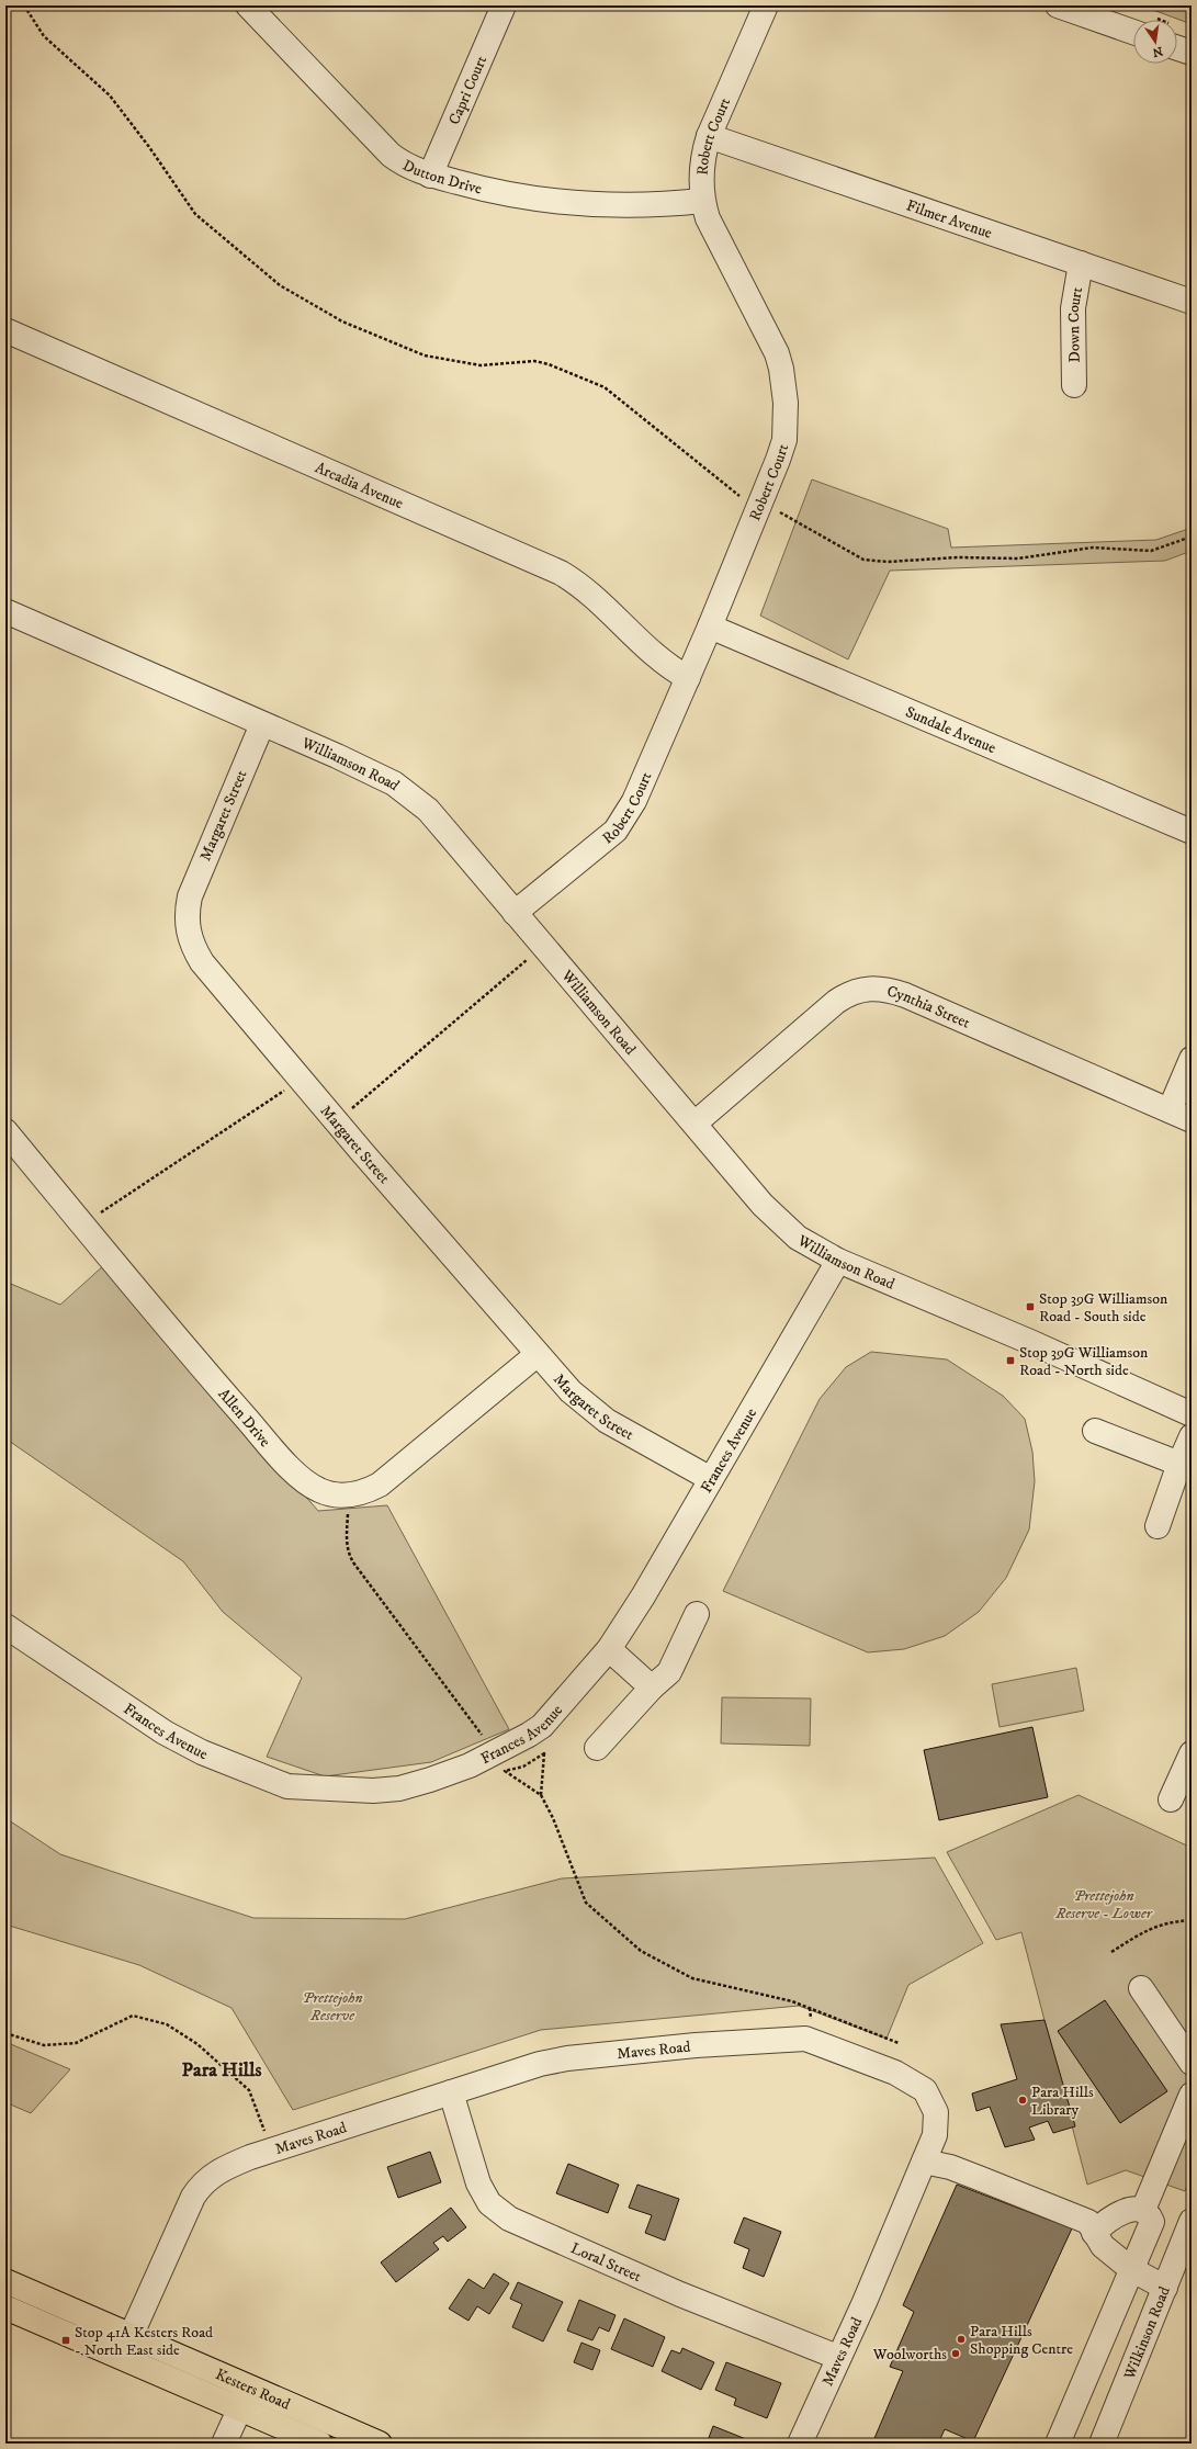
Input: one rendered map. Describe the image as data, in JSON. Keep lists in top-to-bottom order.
{
  "streets": {
    "main road": ["Kesters Road"],
    "street": [
      "Capri Court",
      "Robert Court",
      "Dutton Drive",
      "Filmer Avenue",
      "Down Court",
      "Arcadia Avenue",
      "Sundale Avenue",
      "Williamson Road",
      "Margaret Street",
      "Cynthia Street",
      "Allen Drive",
      "Frances Avenue",
      "Maves Road",
      "Loral Street",
      "Wilkinson Road"
    ]
  },
  "crossings": [
    ["Capri Court", "Dutton Drive"],
    ["Robert Court", "Dutton Drive"],
    ["Robert Court", "Filmer Avenue"],
    ["Robert Court", "Arcadia Avenue"],
    ["Robert Court", "Sundale Avenue"],
    ["Robert Court", "Williamson Road"],
    ["Filmer Avenue", "Down Court"],
    ["Williamson Road", "Margaret Street"],
    ["Williamson Road", "Cynthia Street"],
    ["Williamson Road", "Frances Avenue"],
    ["Margaret Street", "Allen Drive"],
    ["Margaret Street", "Frances Avenue"],
    ["Maves Road", "Loral Street"],
    ["Maves Road", "Kesters Road"]
  ],
  "districts": ["Para Hills"],
  "parks": ["Prettejohn Reserve - Lower", "Prettejohn Reserve"],
  "places": {
    "transit": ["Stop 39G Williamson Road - South side", "Stop 39G Williamson Road - North side", "Stop 41A Kesters Road - North East side"],
    "other": ["Para Hills Library", "Para Hills Shopping Centre", "Woolworths"]
  },
  "north": "bottom"
}
